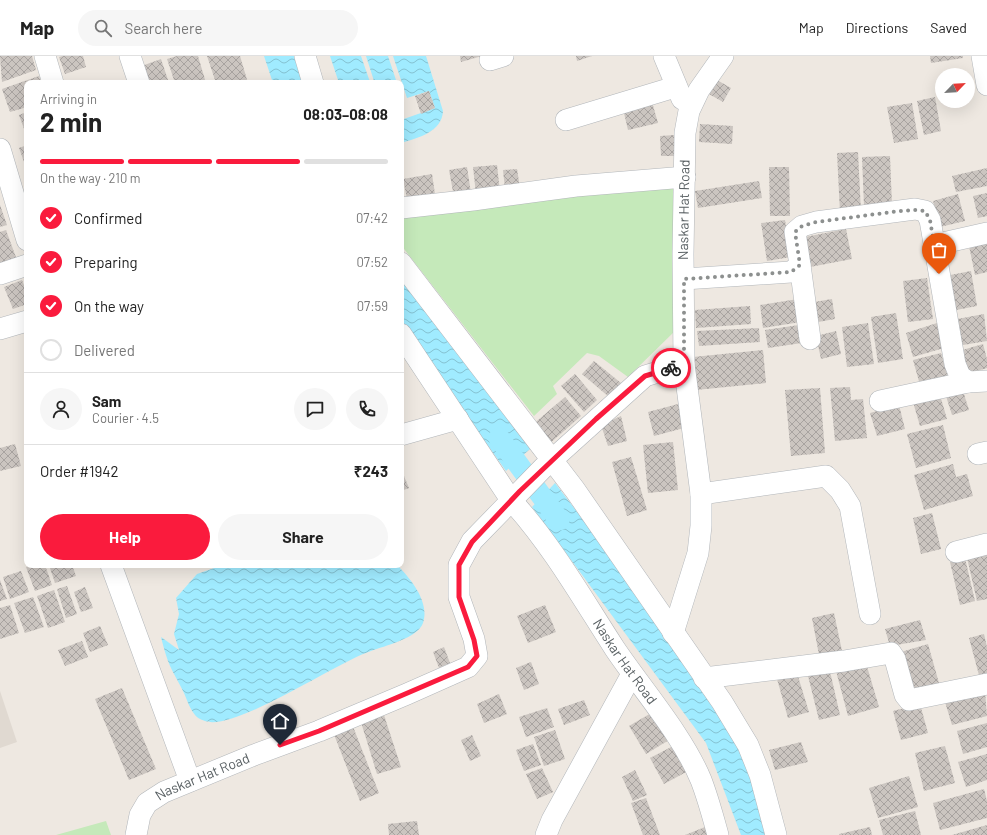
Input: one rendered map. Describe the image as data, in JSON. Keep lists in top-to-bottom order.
{
  "streets": {
    "street": ["Naskar Hat Road"]
  },
  "north": "top right",
  "page": {
    "header": "Map",
    "search": "Search here",
    "nav": ["Map", "Directions", "Saved"],
    "heading": ["2 min", "Arriving in", "08:03–08:08"],
    "panel": [
      "Sam",
      "Courier · 4.5",
      "Order #1942",
      "₹243"
    ],
    "bar": "On the way · 210 m",
    "list": [
      ["Confirmed", "07:42"],
      ["Preparing", "07:52"],
      ["On the way", "07:59"],
      "Delivered"
    ],
    "buttons": ["Help", "Share"]
  }
}
